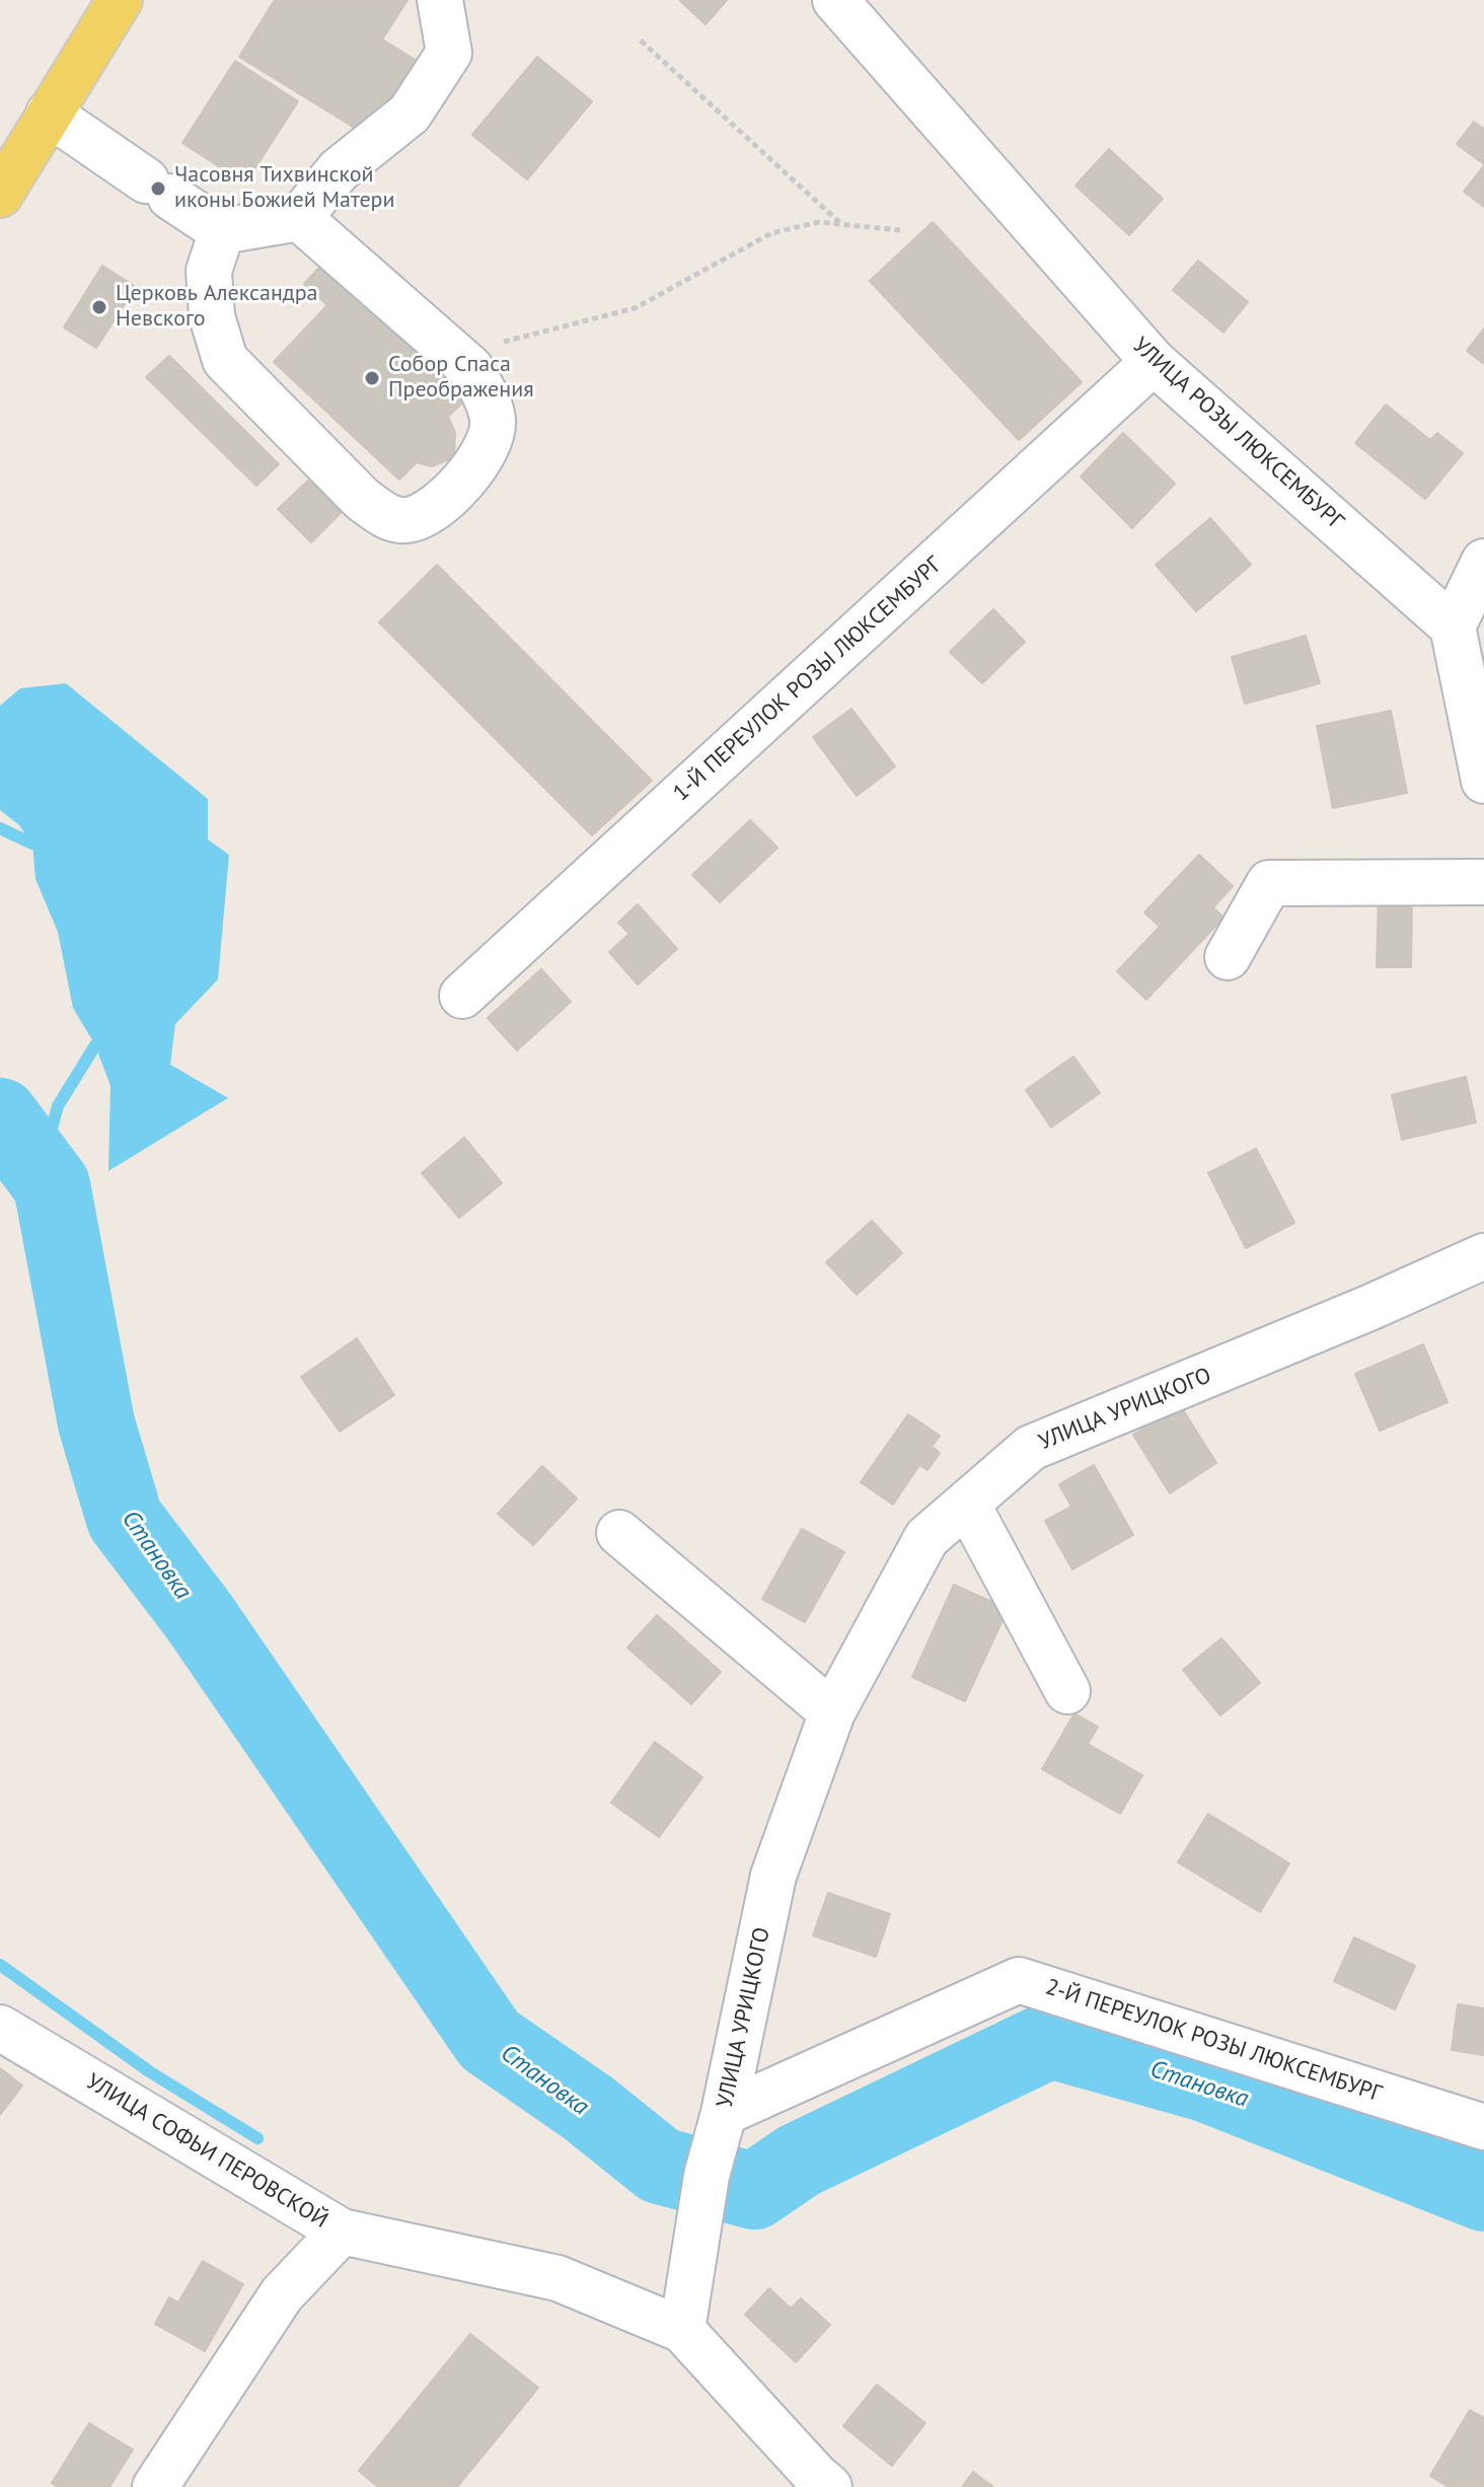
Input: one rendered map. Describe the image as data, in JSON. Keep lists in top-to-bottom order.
{
  "streets": {
    "street": [
      "УЛИЦА РОЗЫ ЛЮКСЕМБУРГ",
      "1-Й ПЕРЕУЛОК РОЗЫ ЛЮКСЕМБУРГ",
      "УЛИЦА УРИЦКОГО",
      "2-Й ПЕРЕУЛОК РОЗЫ ЛЮКСЕМБУРГ",
      "УЛИЦА СОФЬИ ПЕРОВСКОЙ"
    ]
  },
  "crossings": [
    ["УЛИЦА РОЗЫ ЛЮКСЕМБУРГ", "1-Й ПЕРЕУЛОК РОЗЫ ЛЮКСЕМБУРГ"],
    ["УЛИЦА УРИЦКОГО", "2-Й ПЕРЕУЛОК РОЗЫ ЛЮКСЕМБУРГ"],
    ["УЛИЦА УРИЦКОГО", "УЛИЦА СОФЬИ ПЕРОВСКОЙ"]
  ],
  "water": ["Становка"],
  "places": ["Часовня Тихвинской иконы Божией Матери", "Церковь Александра Невского", "Собор Спаса Преображения"]
}
